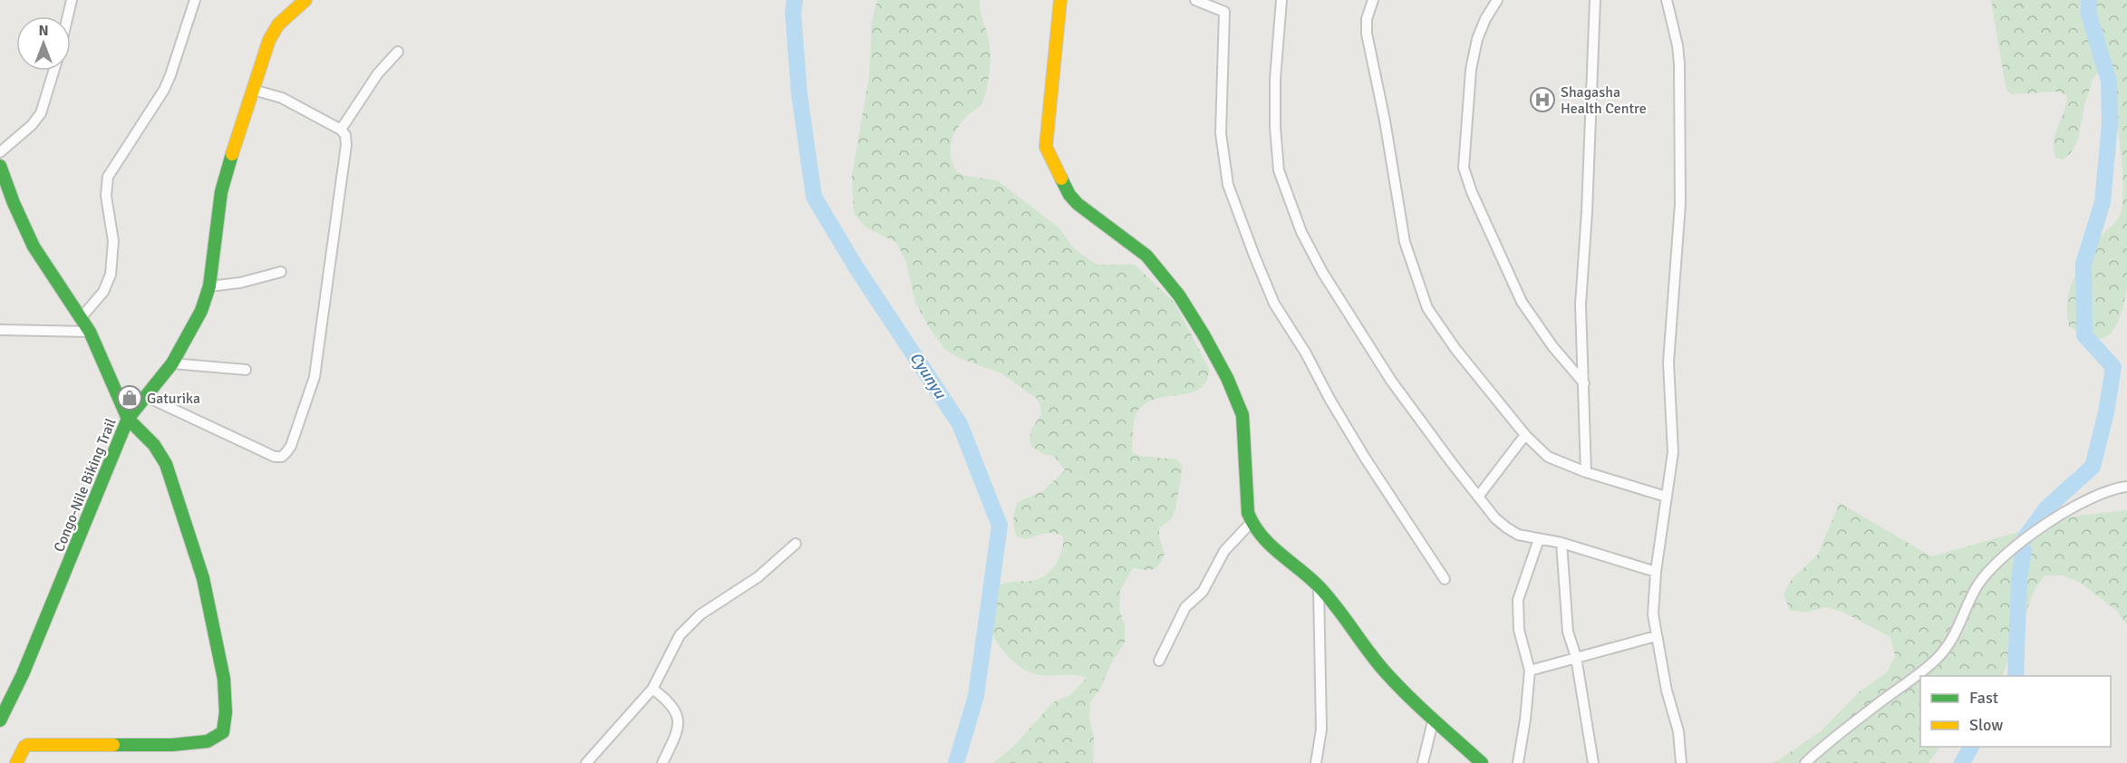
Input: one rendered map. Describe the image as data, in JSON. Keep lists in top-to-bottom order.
{
  "streets": {
    "street": ["Congo-Nile Biking Trail"]
  },
  "water": ["Cyunyu"],
  "places": {
    "hospital": ["Shagasha Health Centre"],
    "shop": ["Gaturika"]
  },
  "legend": ["Fast", "Slow"],
  "north": "top"
}
